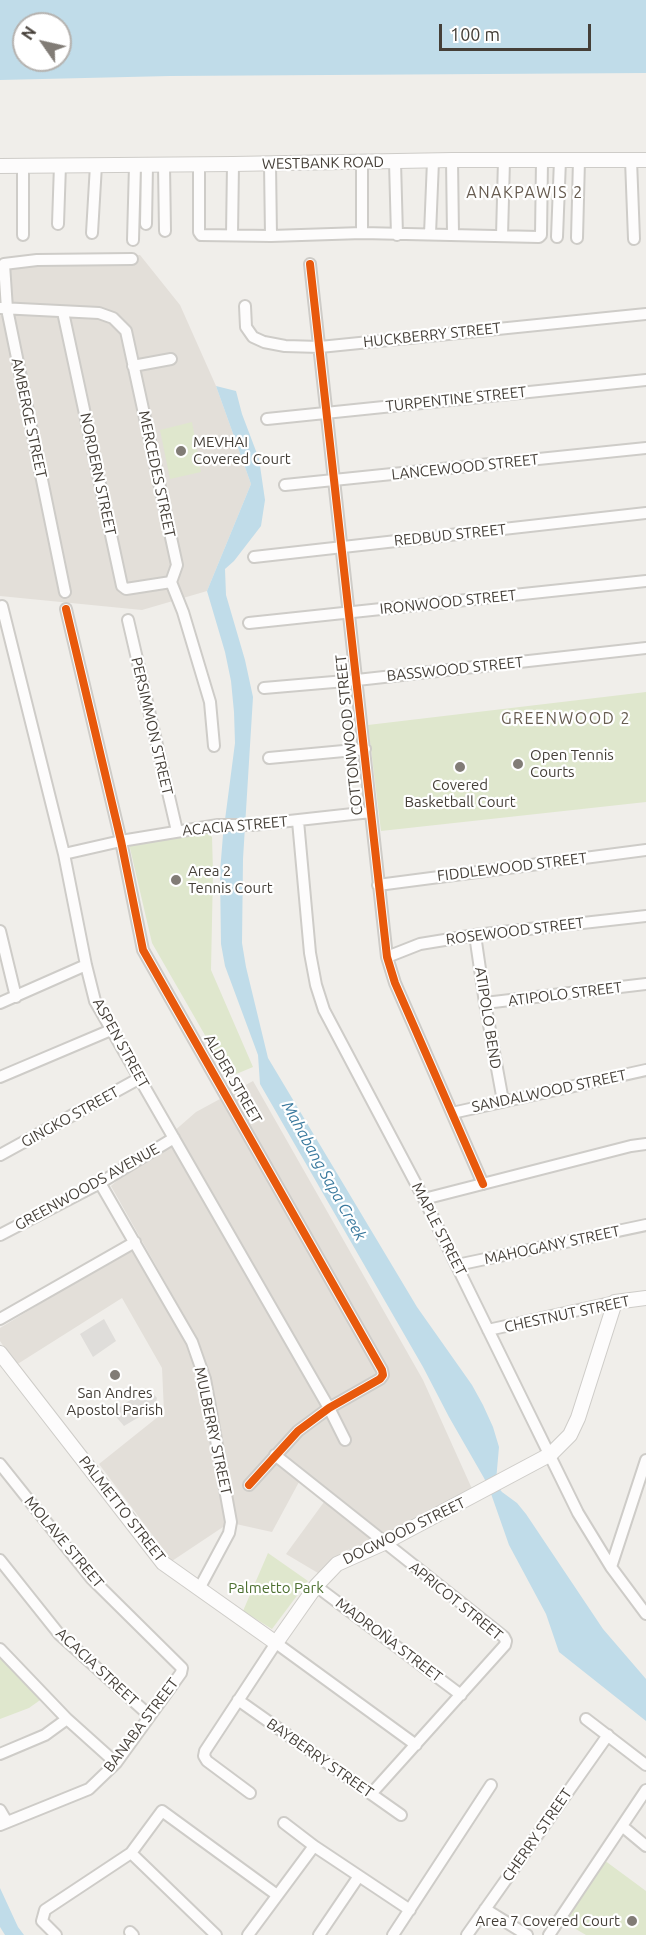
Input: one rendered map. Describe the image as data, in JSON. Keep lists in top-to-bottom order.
{
  "streets": {
    "street": [
      "WESTBANK ROAD",
      "HUCKBERRY STREET",
      "TURPENTINE STREET",
      "AMBERGE STREET",
      "LANCEWOOD STREET",
      "NORDERN STREET",
      "MERCEDES STREET",
      "REDBUD STREET",
      "IRONWOOD STREET",
      "BASSWOOD STREET",
      "PERSIMMON STREET",
      "COTTONWOOD STREET",
      "ACACIA STREET",
      "FIDDLEWOOD STREET",
      "ROSEWOOD STREET",
      "ATIPOLO STREET",
      "ATIPOLO BEND",
      "ASPEN STREET",
      "ALDER STREET",
      "SANDALWOOD STREET",
      "GINGKO STREET",
      "GREENWOODS AVENUE",
      "MAPLE STREET",
      "MAHOGANY STREET",
      "CHESTNUT STREET",
      "MULBERRY STREET",
      "PALMETTO STREET",
      "DOGWOOD STREET",
      "MOLAVE STREET",
      "APRICOT STREET",
      "MADROÑA STREET",
      "BANABA STREET",
      "BAYBERRY STREET",
      "CHERRY STREET"
    ]
  },
  "crossings": [
    ["HUCKBERRY STREET", "COTTONWOOD STREET"],
    ["TURPENTINE STREET", "COTTONWOOD STREET"],
    ["AMBERGE STREET", "MERCEDES STREET"],
    ["LANCEWOOD STREET", "COTTONWOOD STREET"],
    ["NORDERN STREET", "MERCEDES STREET"],
    ["REDBUD STREET", "COTTONWOOD STREET"],
    ["IRONWOOD STREET", "COTTONWOOD STREET"],
    ["BASSWOOD STREET", "COTTONWOOD STREET"],
    ["PERSIMMON STREET", "ACACIA STREET"],
    ["COTTONWOOD STREET", "ACACIA STREET"],
    ["COTTONWOOD STREET", "FIDDLEWOOD STREET"],
    ["COTTONWOOD STREET", "ROSEWOOD STREET"],
    ["COTTONWOOD STREET", "SANDALWOOD STREET"],
    ["ACACIA STREET", "ASPEN STREET"],
    ["ACACIA STREET", "ALDER STREET"],
    ["ACACIA STREET", "MAPLE STREET"],
    ["ACACIA STREET", "BANABA STREET"],
    ["ROSEWOOD STREET", "ATIPOLO BEND"],
    ["ATIPOLO STREET", "ATIPOLO BEND"],
    ["ATIPOLO BEND", "SANDALWOOD STREET"],
    ["ASPEN STREET", "ALDER STREET"],
    ["ASPEN STREET", "GINGKO STREET"],
    ["ASPEN STREET", "GREENWOODS AVENUE"],
    ["ALDER STREET", "APRICOT STREET"],
    ["GREENWOODS AVENUE", "MULBERRY STREET"],
    ["MAPLE STREET", "MAHOGANY STREET"],
    ["MAPLE STREET", "CHESTNUT STREET"],
    ["MAPLE STREET", "DOGWOOD STREET"],
    ["CHESTNUT STREET", "DOGWOOD STREET"],
    ["MULBERRY STREET", "PALMETTO STREET"],
    ["PALMETTO STREET", "DOGWOOD STREET"],
    ["PALMETTO STREET", "APRICOT STREET"],
    ["DOGWOOD STREET", "APRICOT STREET"],
    ["DOGWOOD STREET", "MADROÑA STREET"],
    ["DOGWOOD STREET", "BAYBERRY STREET"],
    ["MOLAVE STREET", "BANABA STREET"],
    ["APRICOT STREET", "MADROÑA STREET"],
    ["APRICOT STREET", "BAYBERRY STREET"]
  ],
  "districts": ["ANAKPAWIS 2", "GREENWOOD 2"],
  "water": ["Mahabang Sapa Creek"],
  "parks": ["Palmetto Park"],
  "places": [
    "MEVHAI Covered Court",
    "Open Tennis Courts",
    "Covered Basketball Court",
    "Area 2 Tennis Court",
    "San Andres Apostol Parish",
    "Area 7 Covered Court"
  ],
  "scale_bar": "100 m",
  "north": "top left"
}
